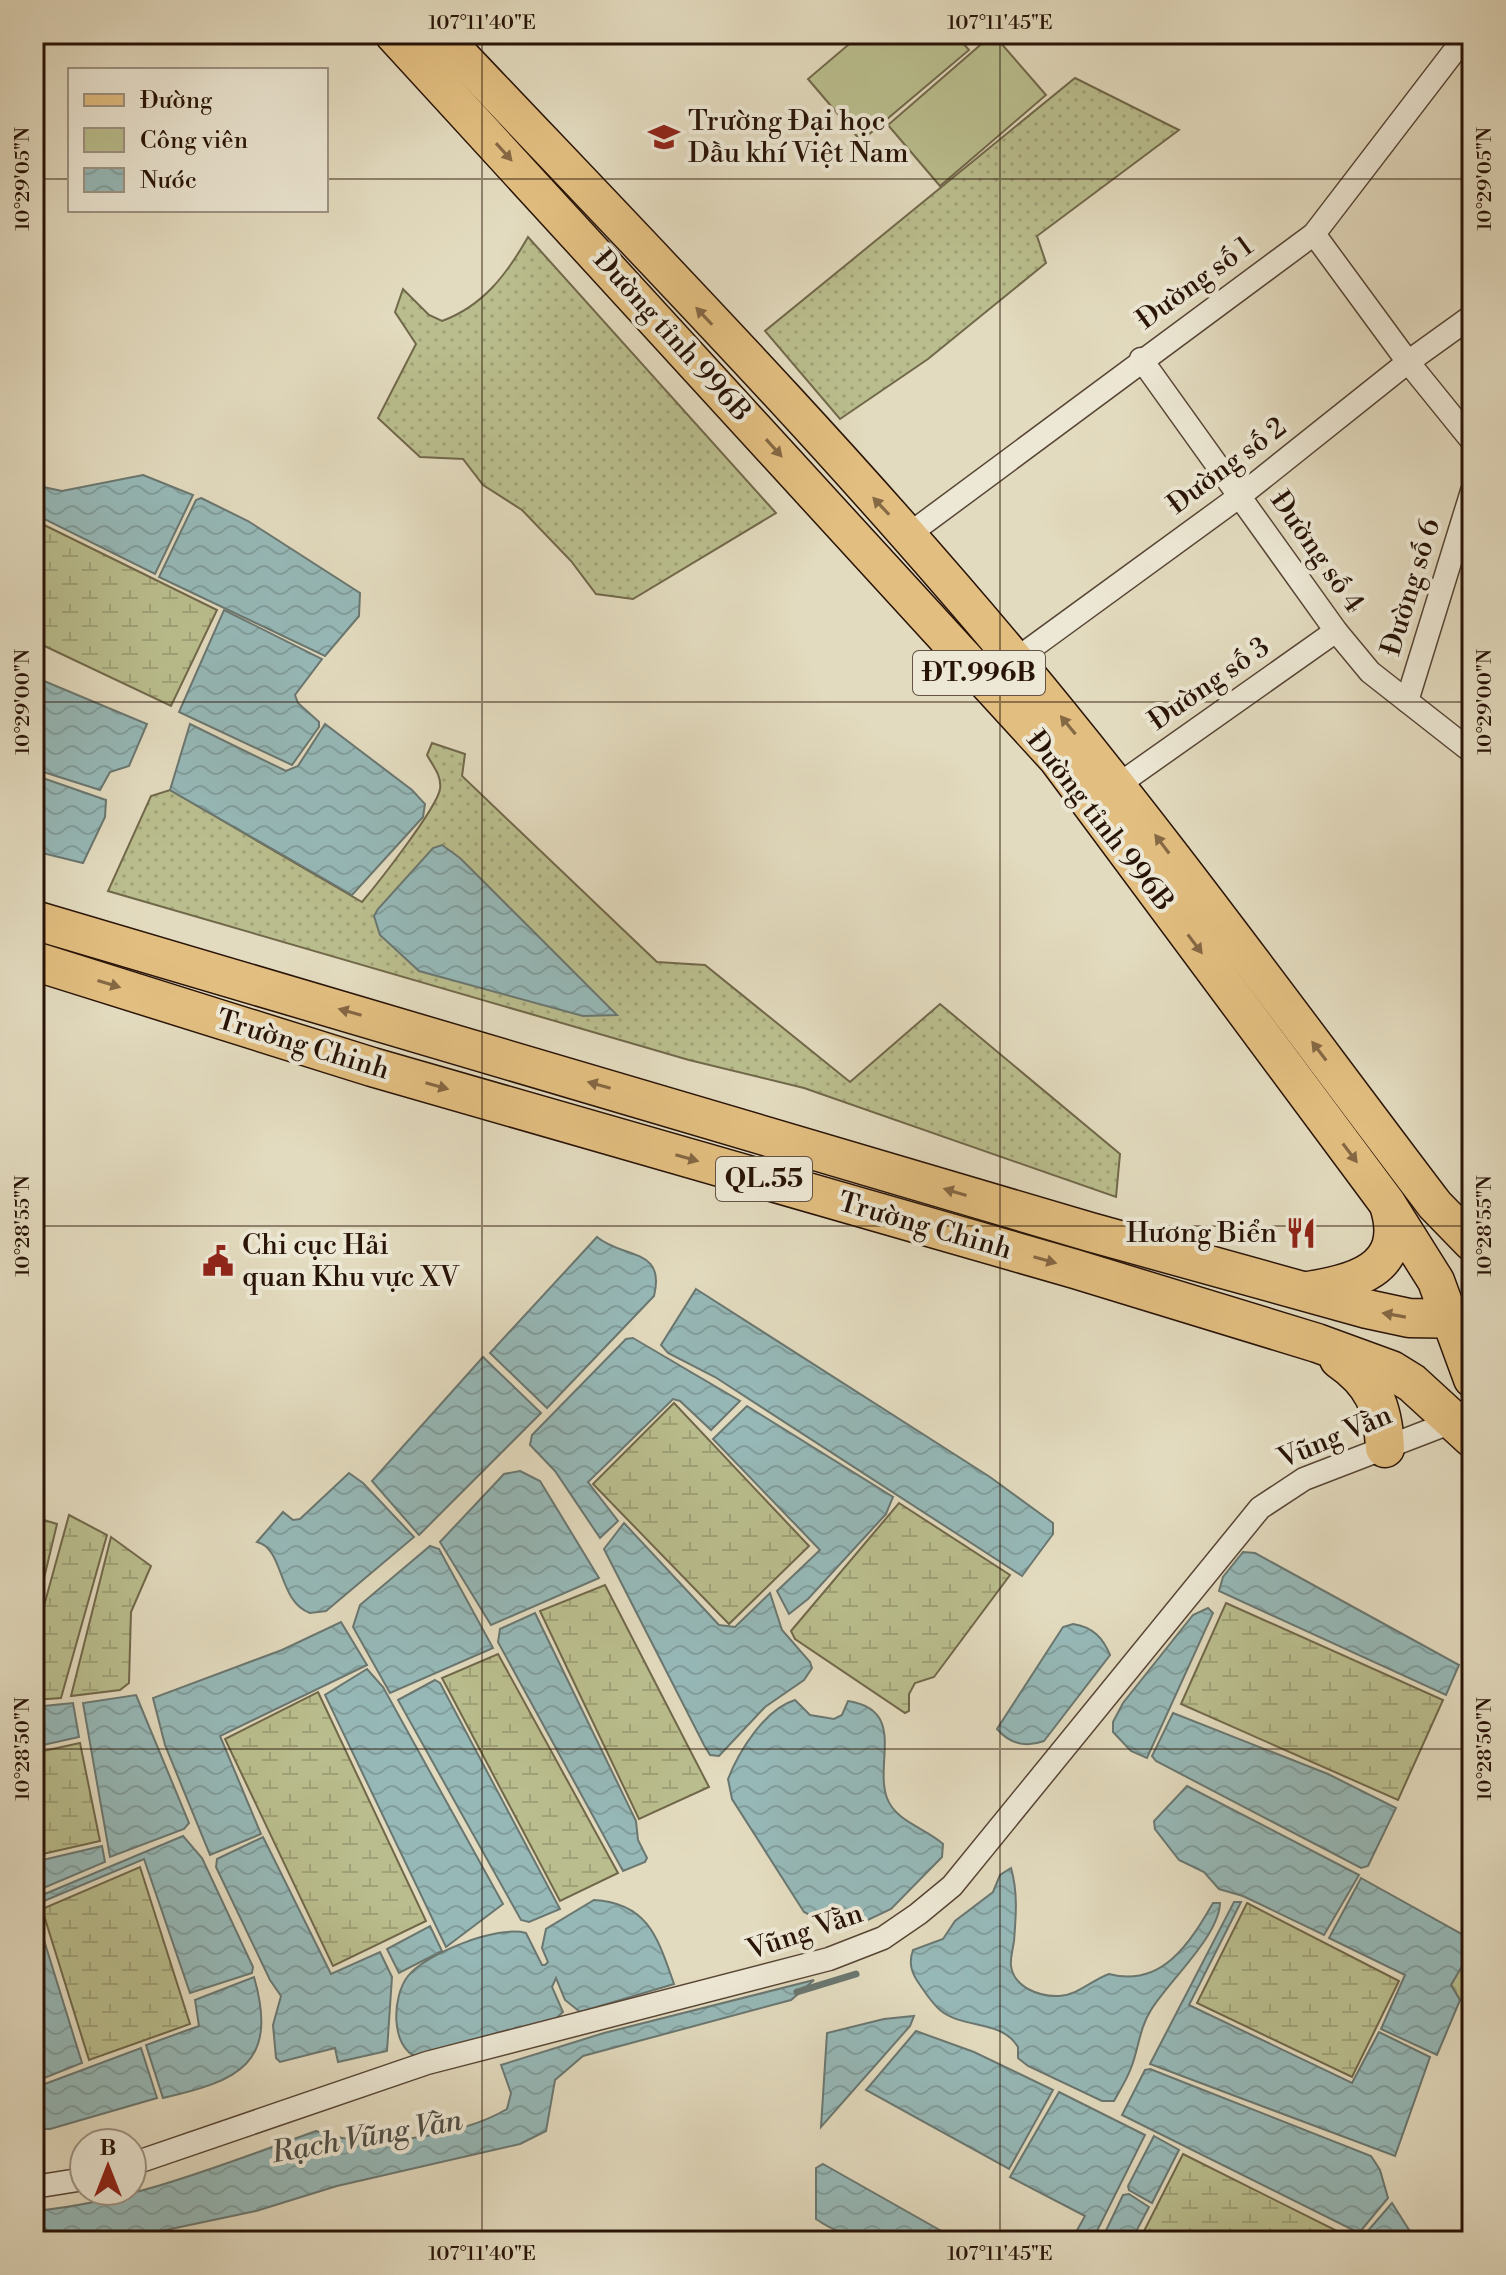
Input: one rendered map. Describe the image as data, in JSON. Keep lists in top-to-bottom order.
{
  "streets": {
    "highway": ["Trường Chinh", "QL.55"],
    "main road": ["Đường tỉnh 996B", "ĐT.996B"],
    "street": [
      "Đường số 1",
      "Đường số 2",
      "Đường số 4",
      "Đường số 6",
      "Đường số 3",
      "Vũng Vằn"
    ]
  },
  "crossings": [
    ["Đường số 1", "Đường tỉnh 996B"],
    ["Đường số 1", "Đường số 4"],
    ["Đường tỉnh 996B", "Đường số 2"],
    ["Đường tỉnh 996B", "Đường số 3"],
    ["Đường tỉnh 996B", "Trường Chinh"],
    ["Đường số 2", "Đường số 4"],
    ["Đường số 4", "Đường số 6"],
    ["Đường số 4", "Đường số 3"],
    ["Trường Chinh", "Vũng Vằn"]
  ],
  "water": ["Rạch Vũng Vằn"],
  "places": {
    "school or university": ["Trường Đại học Dầu khí Việt Nam"],
    "restaurant": ["Hương Biển"],
    "public building": ["Chi cục Hải quan Khu vực XV"]
  },
  "legend": ["Đường", "Công viên", "Nước"],
  "north": "top",
  "coordinates": [
    "107°11'40\"E",
    "107°11'45\"E",
    "10°29'05\"N",
    "10°29'00\"N",
    "10°28'55\"N",
    "10°28'50\"N"
  ]
}
